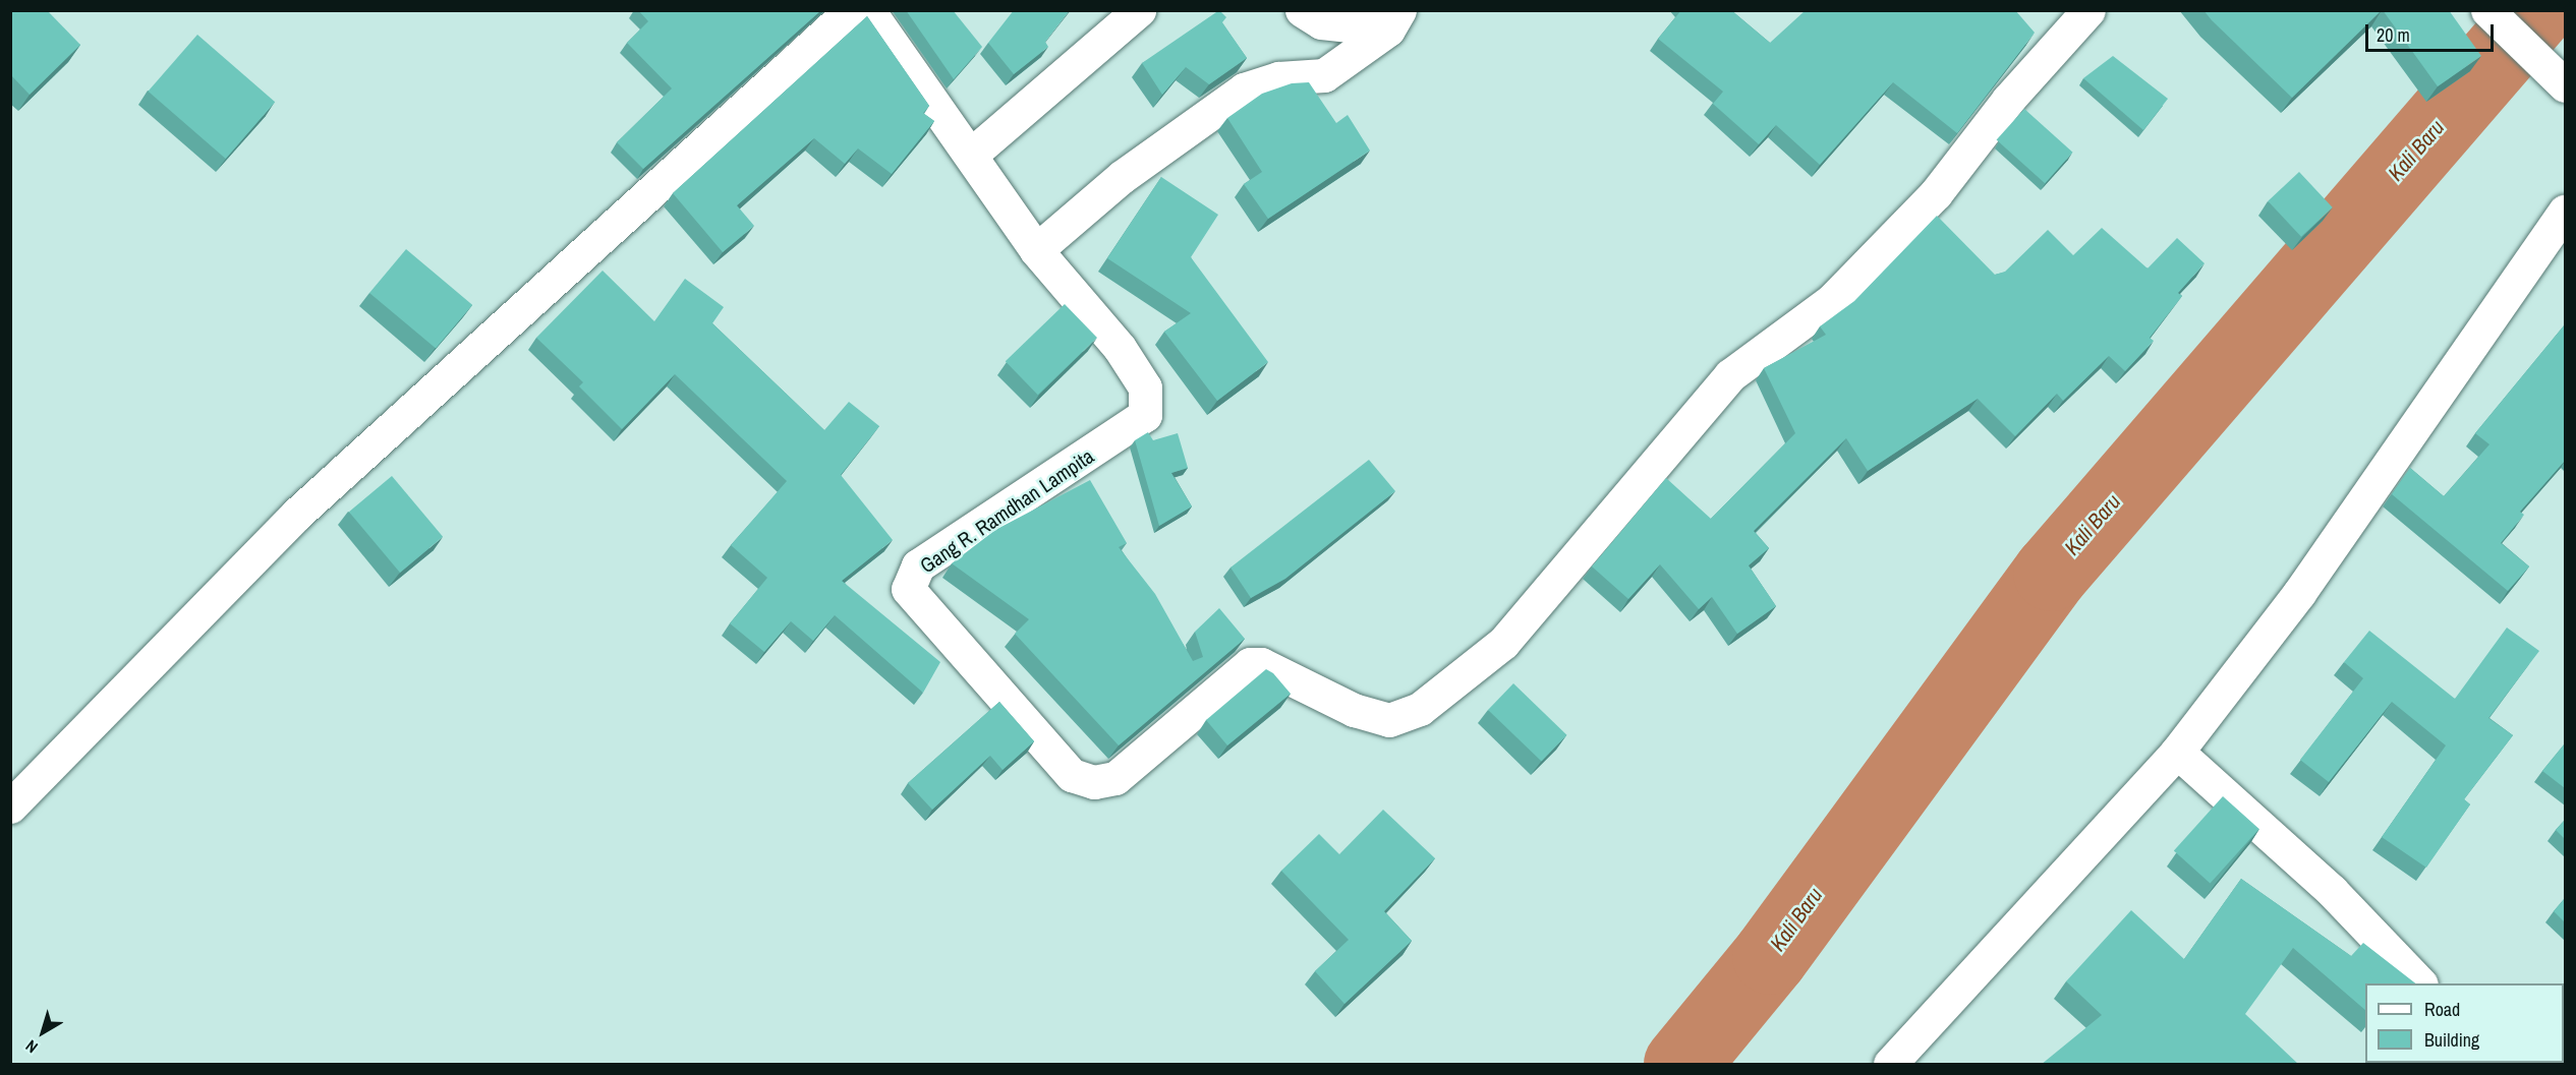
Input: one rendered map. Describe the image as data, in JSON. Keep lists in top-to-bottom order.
{
  "streets": {
    "street": ["Gang R. Ramdhan Lampita"]
  },
  "water": ["Kali Baru"],
  "legend": ["Road", "Building"],
  "scale_bar": "20 m",
  "north": "bottom left"
}
